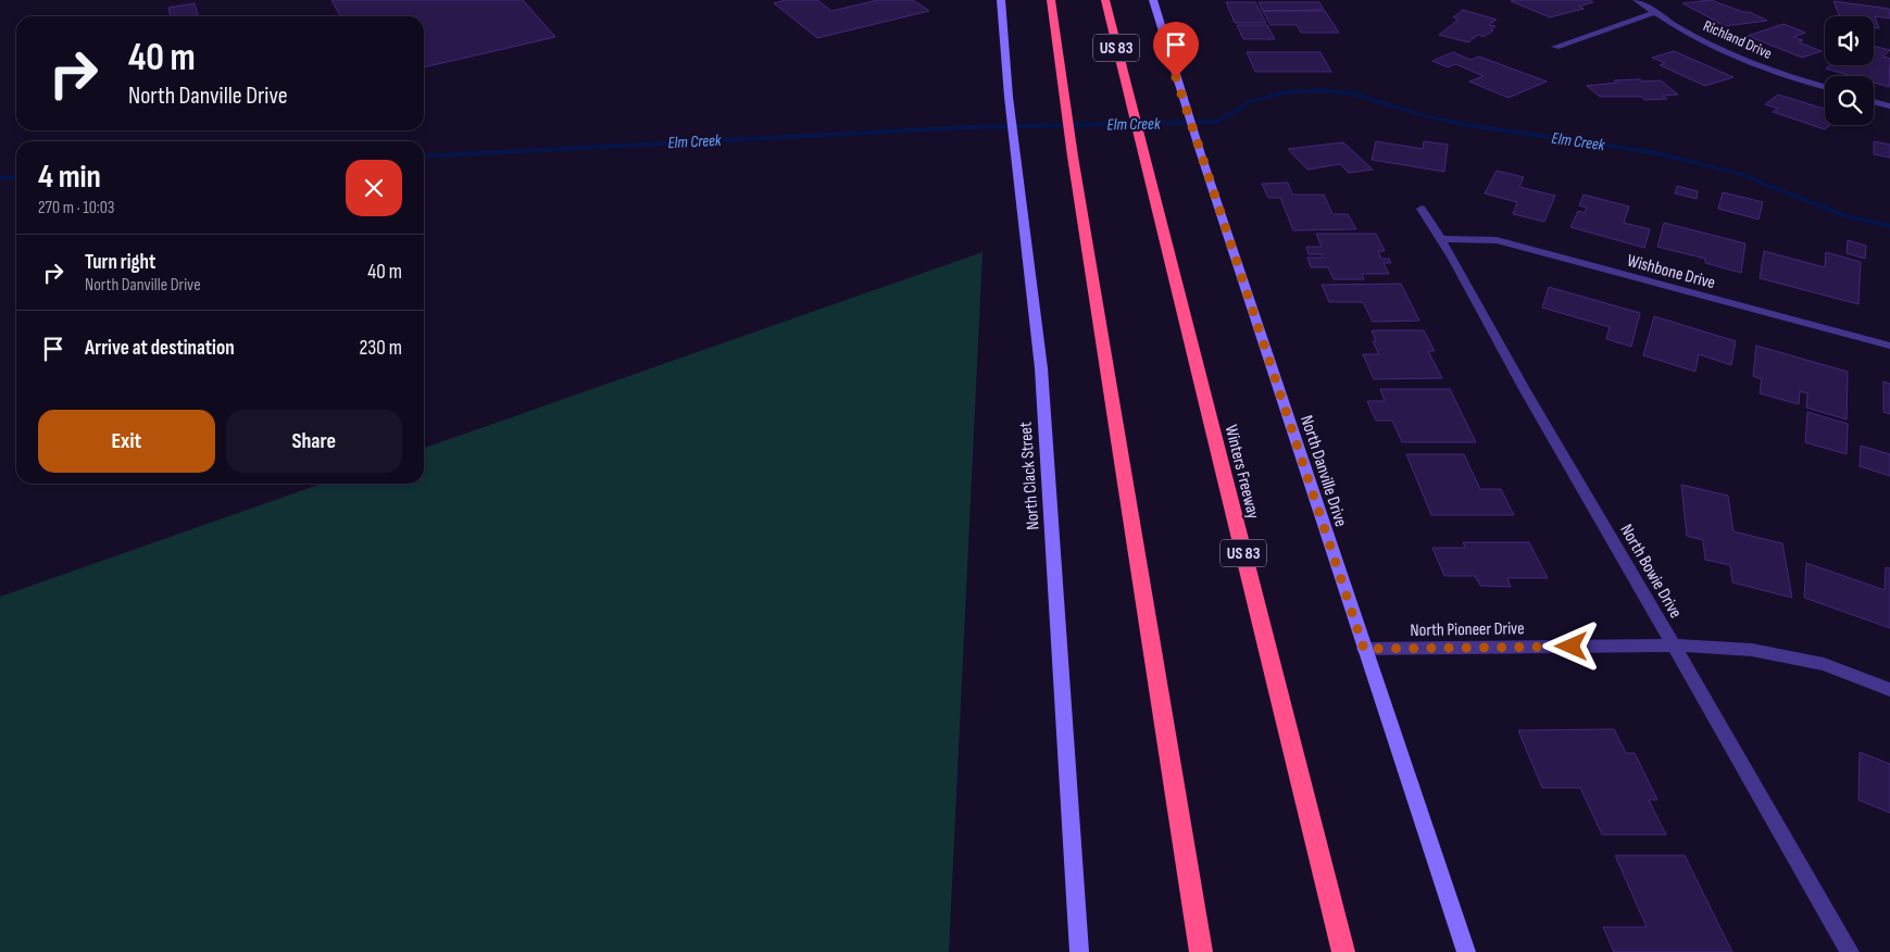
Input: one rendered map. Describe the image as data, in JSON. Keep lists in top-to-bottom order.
{
  "streets": {
    "highway": ["US 83", "Winters Freeway"],
    "main road": ["North Danville Drive", "North Clack Street"],
    "street": [
      "Richland Drive",
      "Wishbone Drive",
      "North Bowie Drive",
      "North Pioneer Drive"
    ]
  },
  "crossings": [
    ["Wishbone Drive", "North Bowie Drive"],
    ["North Danville Drive", "North Pioneer Drive"],
    ["North Bowie Drive", "North Pioneer Drive"]
  ],
  "water": ["Elm Creek"],
  "page": {
    "turn": ["40 m", "North Danville Drive"],
    "heading": ["4 min", "270 m · 10:03"],
    "list": [
      {
        "name": "Turn right",
        "note": "North Danville Drive",
        "value": "40 m"
      },
      {
        "name": "Arrive at destination",
        "value": "230 m"
      }
    ],
    "buttons": ["Exit", "Share"]
  }
}
